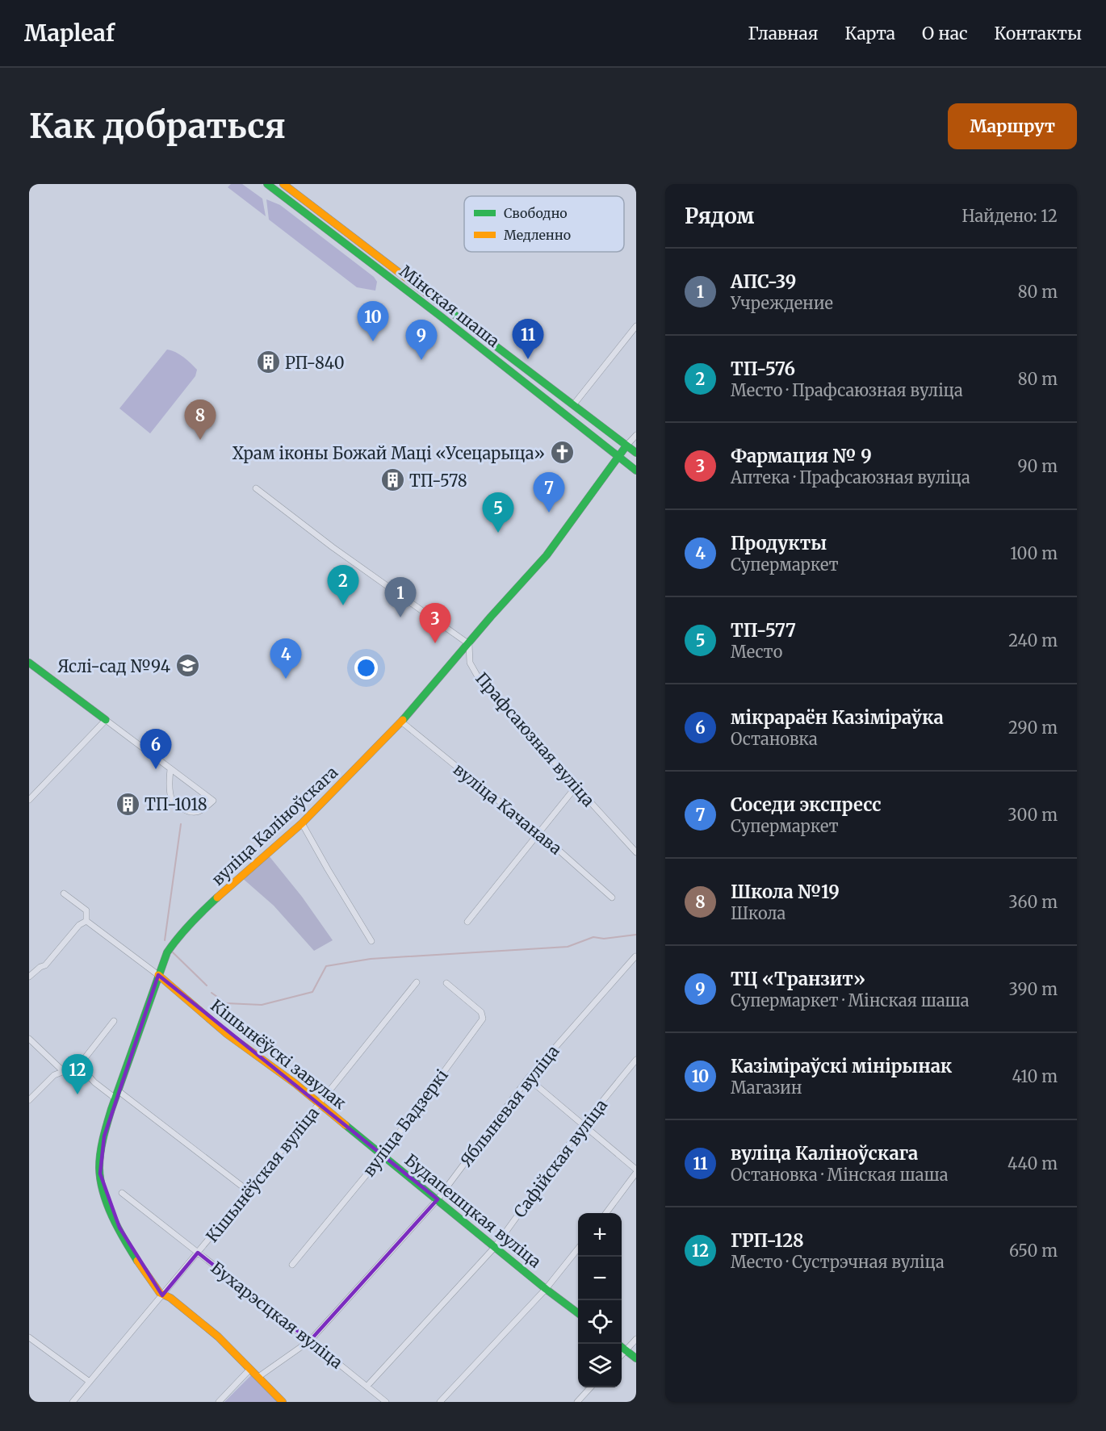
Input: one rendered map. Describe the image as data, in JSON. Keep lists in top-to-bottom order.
{
  "streets": {
    "main road": [
      "Мінская шаша",
      "вуліца Каліноўскага",
      "Кішынёўскі завулак",
      "Будапешцкая вуліца"
    ],
    "street": [
      "Прафсаюзная вуліца",
      "вуліца Качанава",
      "Яблыневая вуліца",
      "вуліца Бадзеркі",
      "Сафійская вуліца",
      "Кішынёўская вуліца",
      "Бухарэсцкая вуліца"
    ]
  },
  "crossings": [
    ["Мінская шаша", "вуліца Каліноўскага"],
    ["Прафсаюзная вуліца", "вуліца Каліноўскага"],
    ["вуліца Качанава", "вуліца Каліноўскага"],
    ["вуліца Каліноўскага", "Кішынёўскі завулак"],
    ["вуліца Каліноўскага", "Кішынёўская вуліца"],
    ["Кішынёўскі завулак", "вуліца Бадзеркі"],
    ["Кішынёўскі завулак", "Кішынёўская вуліца"],
    ["Кішынёўскі завулак", "Будапешцкая вуліца"],
    ["Яблыневая вуліца", "Будапешцкая вуліца"],
    ["Яблыневая вуліца", "Бухарэсцкая вуліца"],
    ["вуліца Бадзеркі", "Будапешцкая вуліца"],
    ["Сафійская вуліца", "Будапешцкая вуліца"],
    ["Сафійская вуліца", "Бухарэсцкая вуліца"],
    ["Кішынёўская вуліца", "Бухарэсцкая вуліца"]
  ],
  "places": {
    "building": ["РП-840", "ТП-578", "ТП-1018"],
    "church": ["Храм іконы Божай Маці «Усецарыца»"],
    "school or university": ["Яслі-сад №94"]
  },
  "legend": ["Свободно", "Медленно"],
  "page": {
    "header": "Mapleaf",
    "nav": [
      "Главная",
      "Карта",
      "О нас",
      "Контакты"
    ],
    "buttons": "Маршрут",
    "title": "Как добраться",
    "heading": ["Рядом", "Найдено: 12"],
    "list": [
      {
        "mark": "1",
        "name": "АПС-39",
        "note": "Учреждение",
        "value": "80 m"
      },
      {
        "mark": "2",
        "name": "ТП-576",
        "note": "Место · Прафсаюзная вуліца",
        "value": "80 m"
      },
      {
        "mark": "3",
        "name": "Фармация № 9",
        "note": "Аптека · Прафсаюзная вуліца",
        "value": "90 m"
      },
      {
        "mark": "4",
        "name": "Продукты",
        "note": "Супермаркет",
        "value": "100 m"
      },
      {
        "mark": "5",
        "name": "ТП-577",
        "note": "Место",
        "value": "240 m"
      },
      {
        "mark": "6",
        "name": "мікрараён Казіміраўка",
        "note": "Остановка",
        "value": "290 m"
      },
      {
        "mark": "7",
        "name": "Соседи экспресс",
        "note": "Супермаркет",
        "value": "300 m"
      },
      {
        "mark": "8",
        "name": "Школа №19",
        "note": "Школа",
        "value": "360 m"
      },
      {
        "mark": "9",
        "name": "ТЦ «Транзит»",
        "note": "Супермаркет · Мінская шаша",
        "value": "390 m"
      },
      {
        "mark": "10",
        "name": "Казіміраўскі мінірынак",
        "note": "Магазин",
        "value": "410 m"
      },
      {
        "mark": "11",
        "name": "вуліца Каліноўскага",
        "note": "Остановка · Мінская шаша",
        "value": "440 m"
      },
      {
        "mark": "12",
        "name": "ГРП-128",
        "note": "Место · Сустрэчная вуліца",
        "value": "650 m"
      }
    ],
    "pins": [
      "10",
      "11",
      "9",
      "8",
      "7",
      "5",
      "2",
      "1",
      "3",
      "4",
      "6",
      "12"
    ],
    "map_buttons": ["+", "−"]
  }
}
